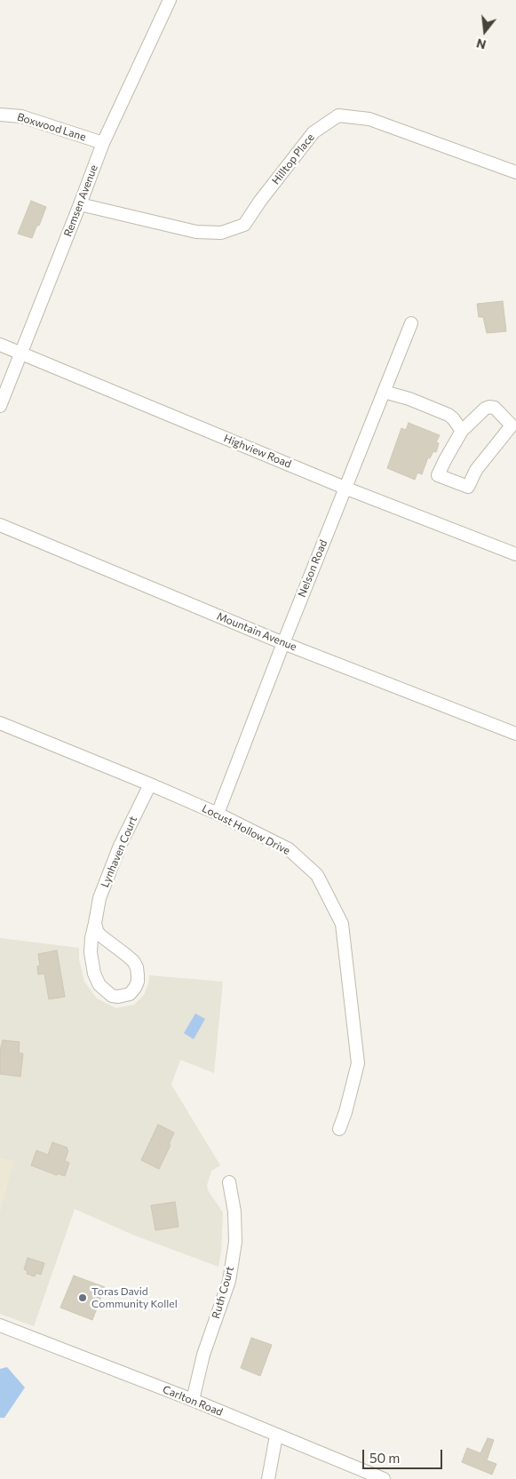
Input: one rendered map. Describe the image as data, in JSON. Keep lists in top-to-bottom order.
{
  "streets": {
    "street": [
      "Boxwood Lane",
      "Hilltop Place",
      "Remsen Avenue",
      "Highview Road",
      "Nelson Road",
      "Mountain Avenue",
      "Locust Hollow Drive",
      "Lynhaven Court",
      "Ruth Court",
      "Carlton Road"
    ]
  },
  "crossings": [
    ["Boxwood Lane", "Remsen Avenue"],
    ["Hilltop Place", "Remsen Avenue"],
    ["Remsen Avenue", "Highview Road"],
    ["Highview Road", "Nelson Road"],
    ["Nelson Road", "Mountain Avenue"],
    ["Nelson Road", "Locust Hollow Drive"],
    ["Locust Hollow Drive", "Lynhaven Court"],
    ["Ruth Court", "Carlton Road"]
  ],
  "places": ["Toras David Community Kollel"],
  "scale_bar": "50 m",
  "north": "bottom"
}
